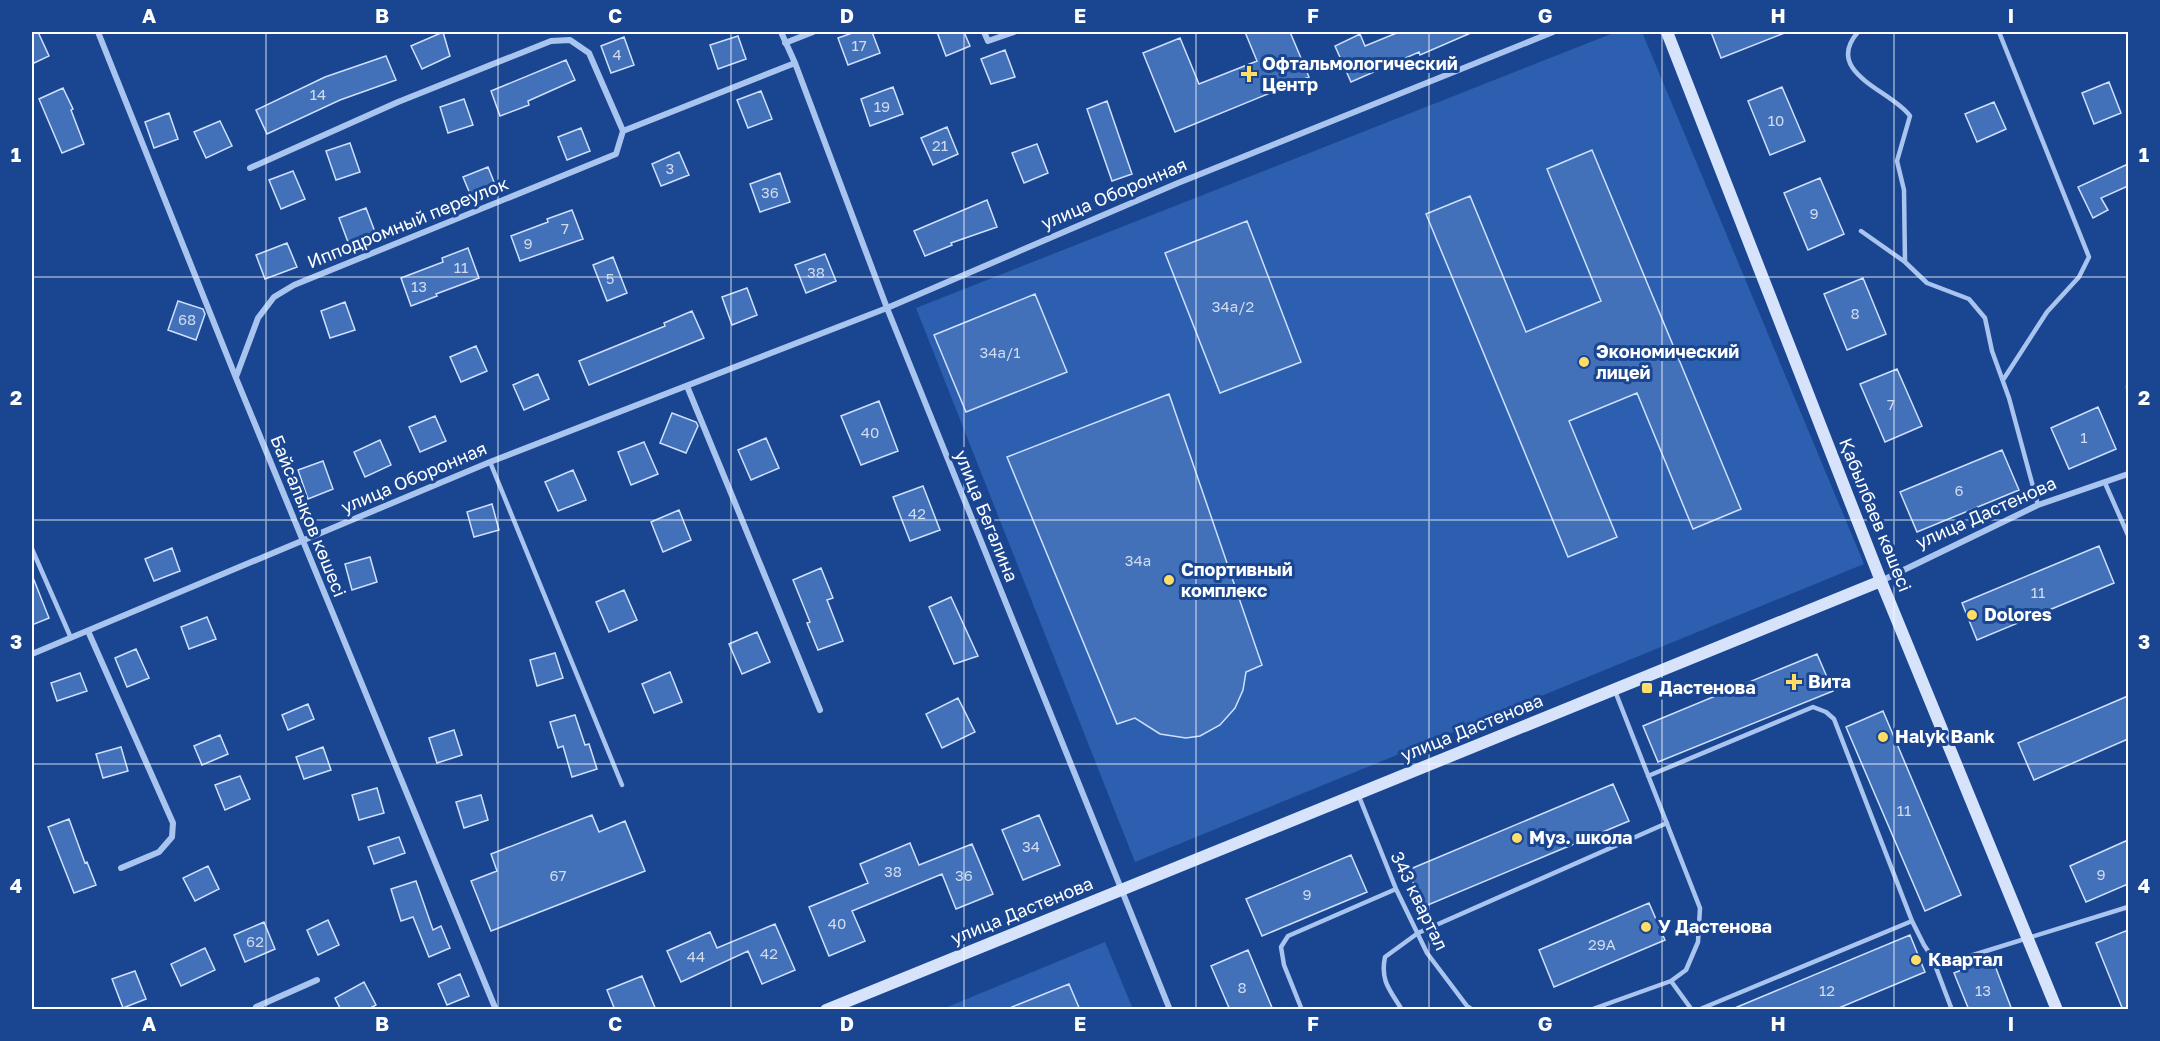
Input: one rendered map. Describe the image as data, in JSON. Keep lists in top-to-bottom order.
{
  "streets": {
    "street": [
      "улица Оборонная",
      "Ипподромный переулок",
      "улица Дастенова",
      "Қабылбаев көшесі",
      "Байсалықов көшесі",
      "улица Бегалина"
    ],
    "lane": ["343 квартал"]
  },
  "crossings": [
    ["улица Оборонная", "Байсалықов көшесі"],
    ["улица Оборонная", "улица Бегалина"],
    ["Ипподромный переулок", "Байсалықов көшесі"],
    ["улица Дастенова", "Қабылбаев көшесі"],
    ["улица Дастенова", "улица Бегалина"],
    ["улица Дастенова", "343 квартал"]
  ],
  "places": {
    "health": ["Офтальмологический Центр", "Вита"],
    "other": [
      "Экономический лицей",
      "Спортивный комплекс",
      "Dolores",
      "Halyk Bank",
      "Муз. школа",
      "У Дастенова",
      "Квартал"
    ],
    "transit": ["Дастенова"]
  },
  "house_numbers": [
    "17",
    "4",
    "14",
    "19",
    "10",
    "21",
    "3",
    "36",
    "9",
    "7",
    "9",
    "11",
    "38",
    "5",
    "13",
    "34а/2",
    "8",
    "68",
    "34а/1",
    "7",
    "40",
    "1",
    "6",
    "42",
    "34а",
    "11",
    "11",
    "34",
    "38",
    "9",
    "67",
    "36",
    "9",
    "40",
    "62",
    "29А",
    "42",
    "44",
    "8",
    "12",
    "13"
  ],
  "grid": {
    "columns": [
      "A",
      "B",
      "C",
      "D",
      "E",
      "F",
      "G",
      "H",
      "I"
    ],
    "rows": [
      "1",
      "2",
      "3",
      "4"
    ]
  }
}
